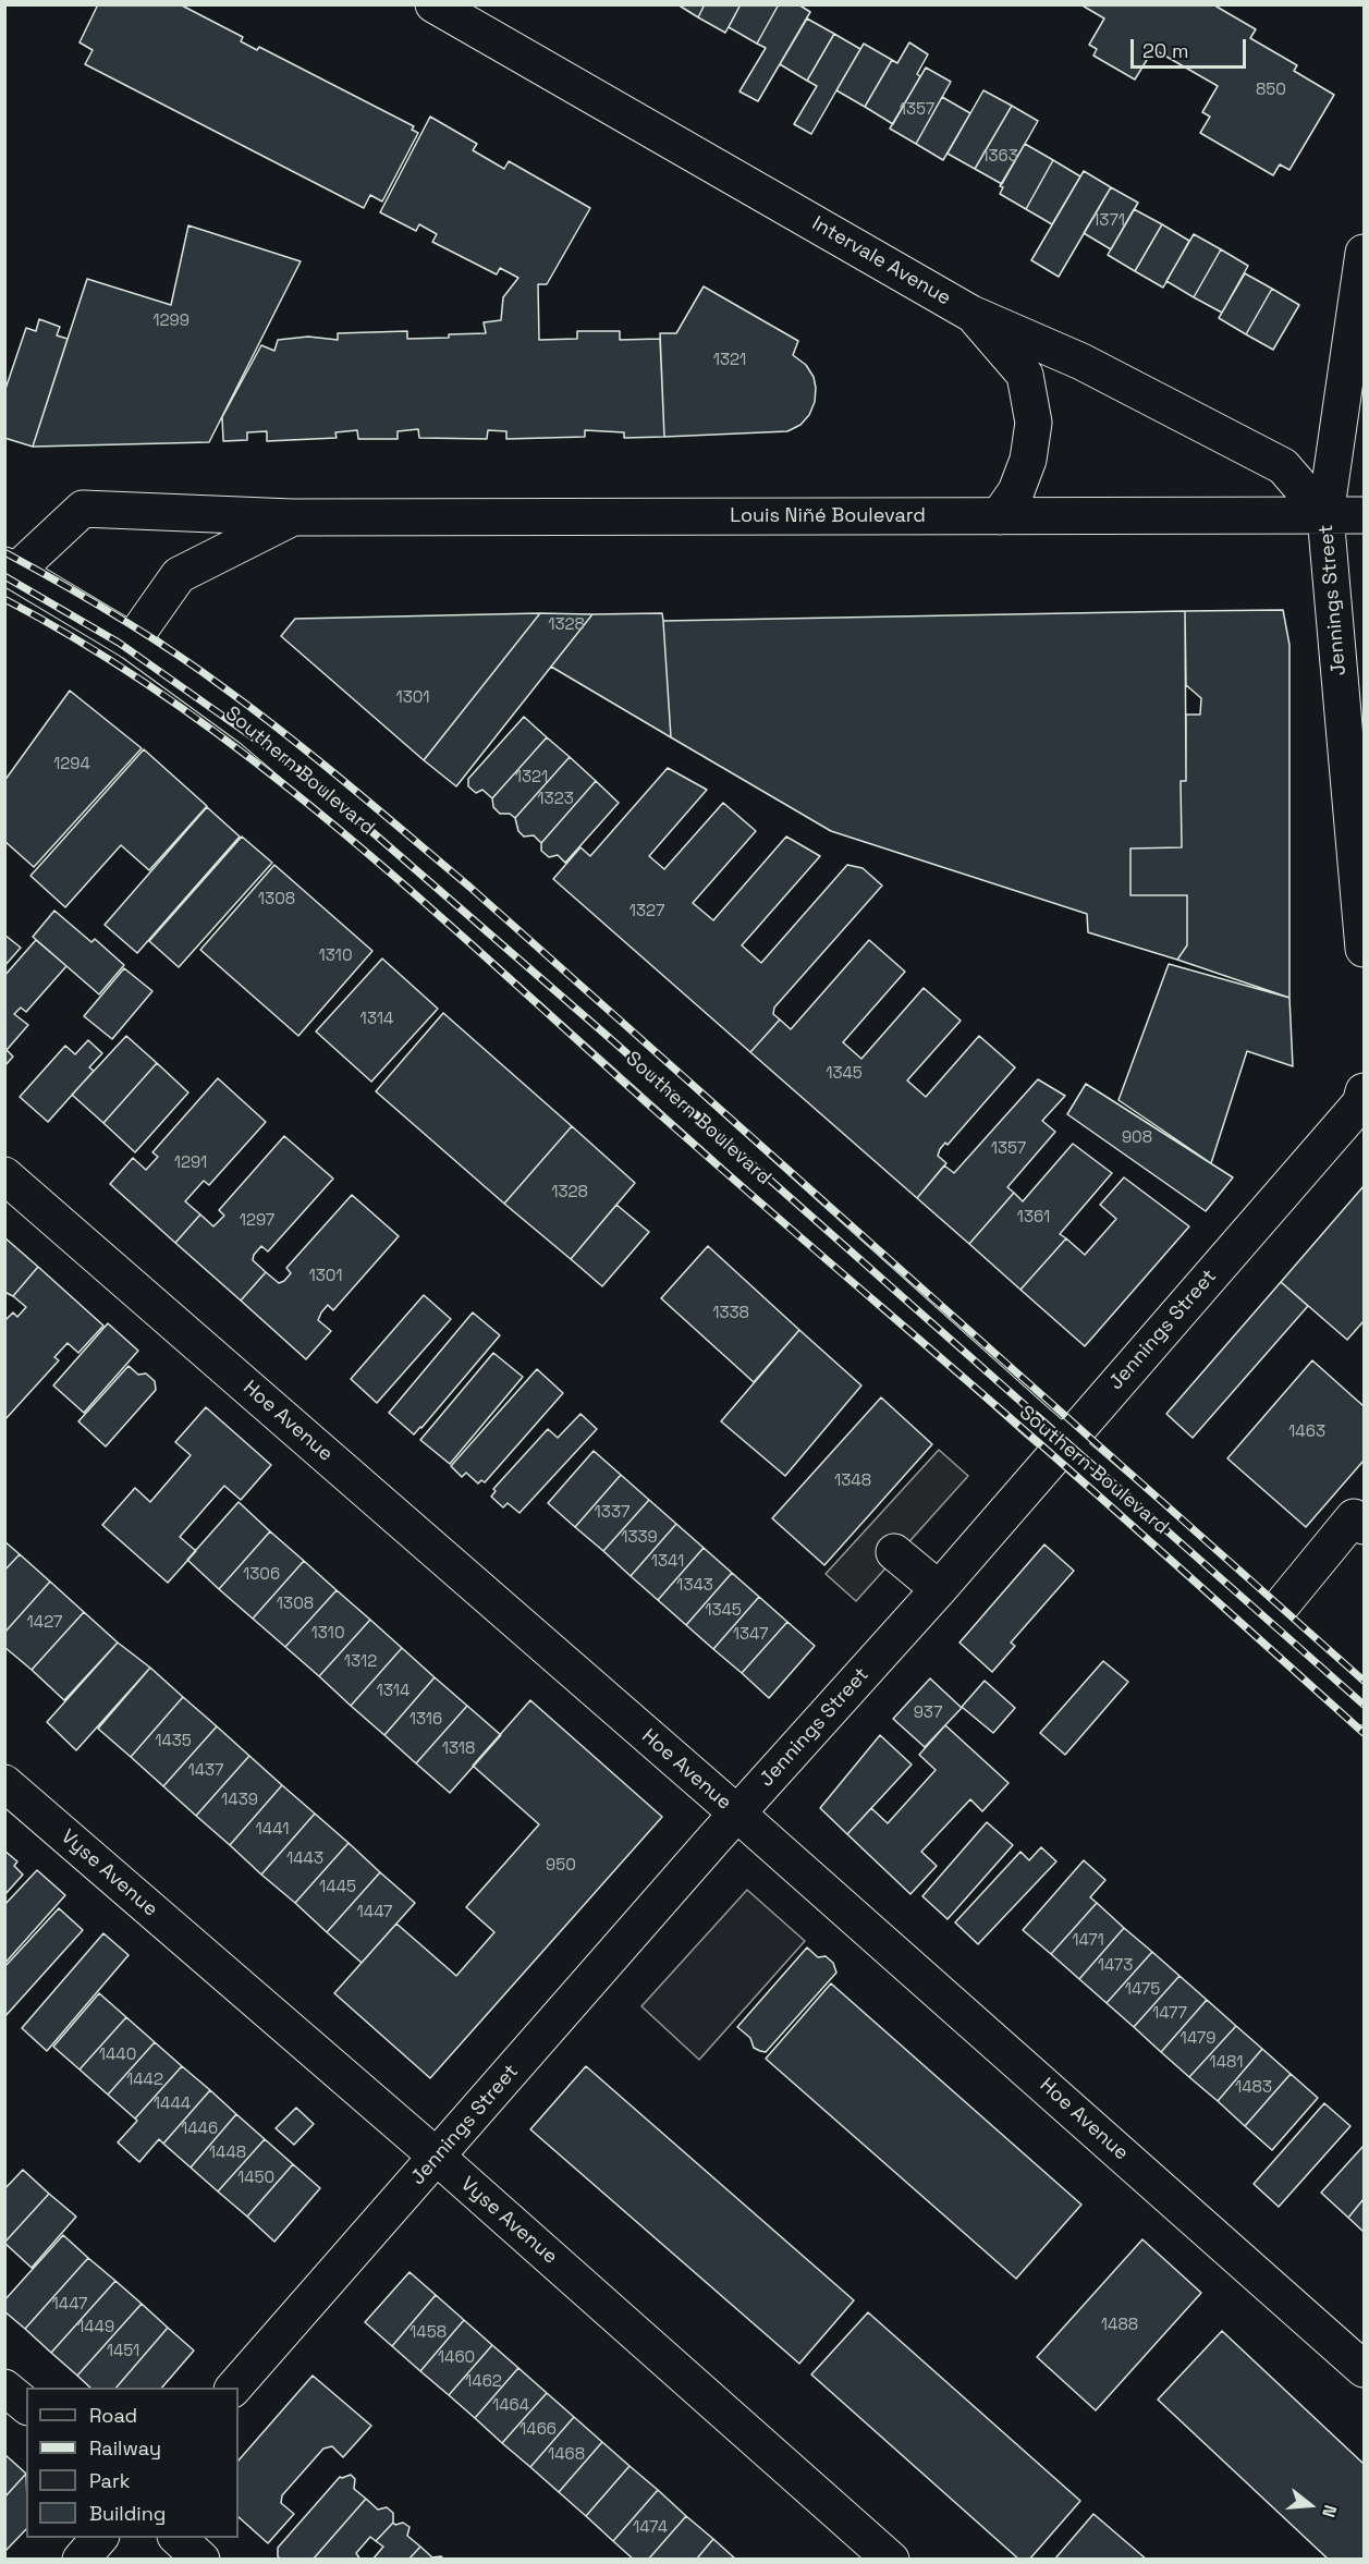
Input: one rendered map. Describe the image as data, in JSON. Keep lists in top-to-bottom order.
{
  "streets": {
    "street": [
      "Intervale Avenue",
      "Louis Niñé Boulevard",
      "Jennings Street",
      "Southern Boulevard",
      "Hoe Avenue",
      "Vyse Avenue"
    ]
  },
  "crossings": [
    ["Intervale Avenue", "Louis Niñé Boulevard"],
    ["Intervale Avenue", "Jennings Street"],
    ["Louis Niñé Boulevard", "Jennings Street"],
    ["Louis Niñé Boulevard", "Southern Boulevard"],
    ["Jennings Street", "Southern Boulevard"],
    ["Jennings Street", "Hoe Avenue"],
    ["Jennings Street", "Vyse Avenue"]
  ],
  "house_numbers": [
    "850",
    "1357",
    "1363",
    "1371",
    "1299",
    "1321",
    "1328",
    "1301",
    "1294",
    "1321",
    "1323",
    "1308",
    "1327",
    "1310",
    "1314",
    "1345",
    "908",
    "1357",
    "1291",
    "1328",
    "1361",
    "1297",
    "1301",
    "1338",
    "1463",
    "1348",
    "1337",
    "1339",
    "1341",
    "1306",
    "1343",
    "1308",
    "1345",
    "1427",
    "1310",
    "1347",
    "1312",
    "1314",
    "937",
    "1316",
    "1435",
    "1318",
    "1437",
    "1439",
    "1441",
    "1443",
    "950",
    "1445",
    "1447",
    "1471",
    "1473",
    "1475",
    "1477",
    "1479",
    "1440",
    "1481",
    "1442",
    "1483",
    "1444",
    "1446",
    "1448",
    "1450",
    "1447",
    "1488",
    "1449",
    "1458",
    "1451",
    "1460",
    "1462",
    "1464",
    "1466",
    "1468",
    "1474"
  ],
  "legend": [
    "Road",
    "Railway",
    "Park",
    "Building"
  ],
  "scale_bar": "20 m",
  "north": "right"
}
